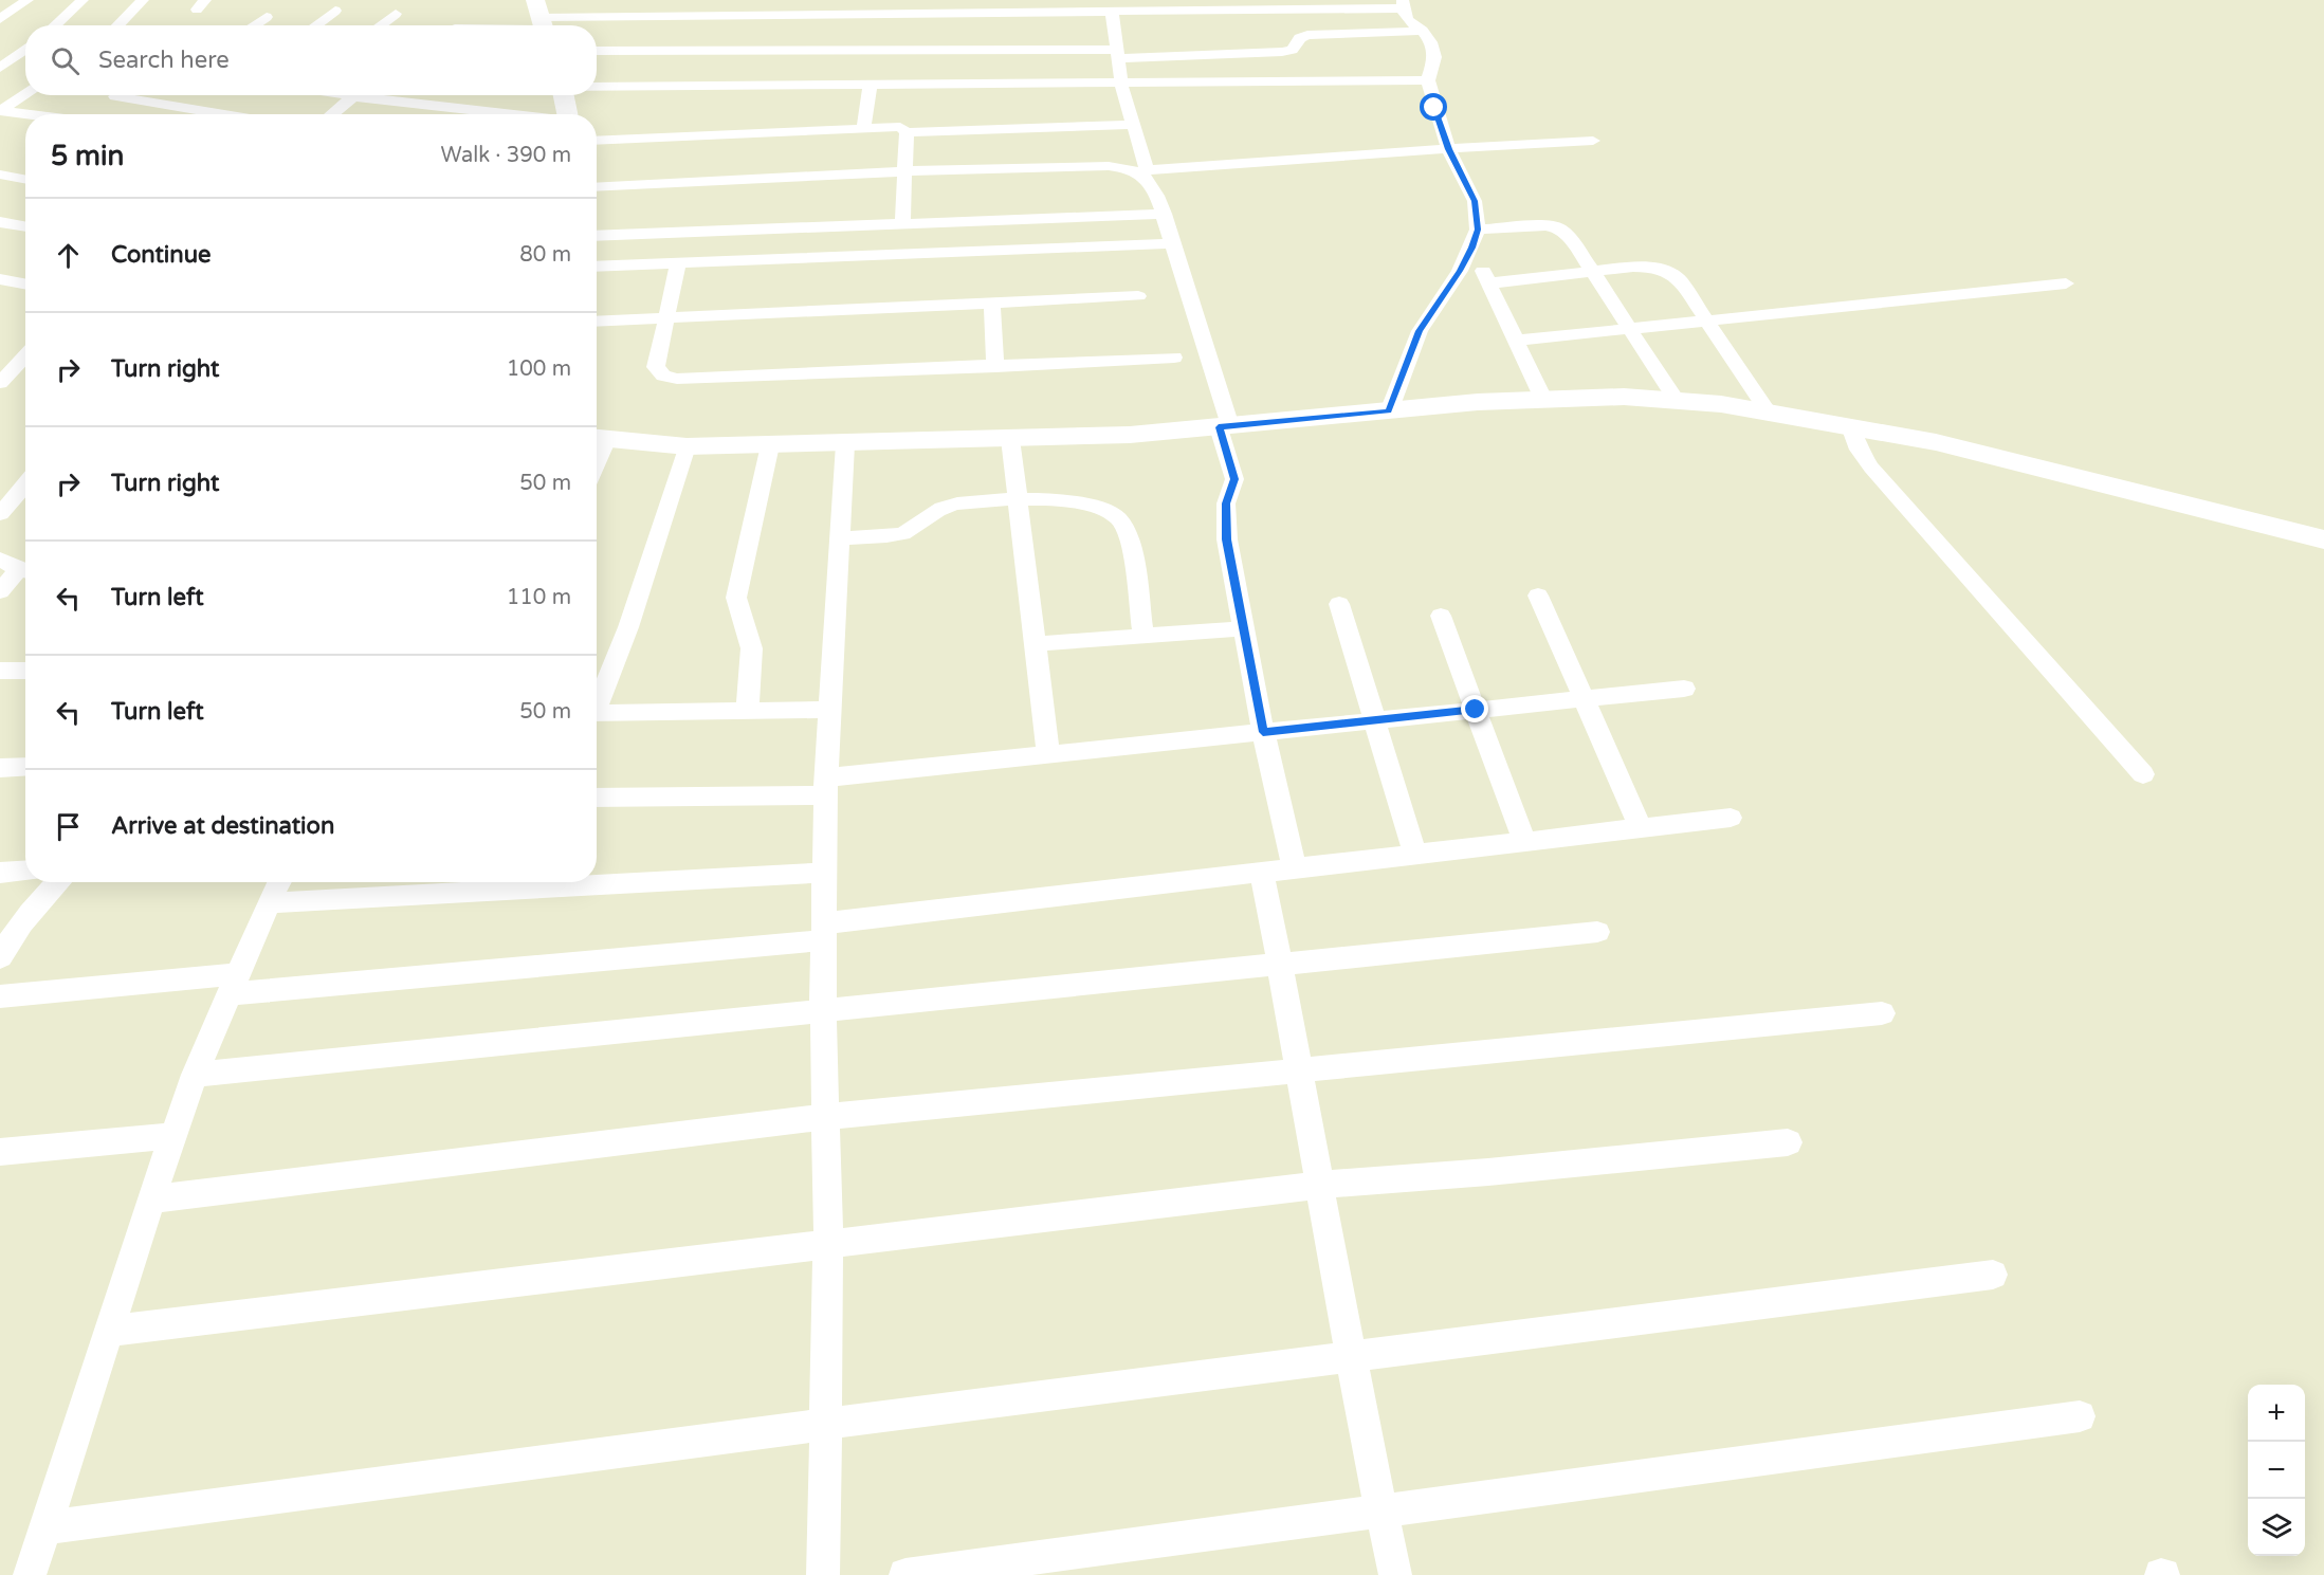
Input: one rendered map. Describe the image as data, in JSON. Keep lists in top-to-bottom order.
{
  "page": {
    "search": "Search here",
    "heading": ["5 min", "Walk · 390 m"],
    "list": [
      ["Continue", "80 m"],
      ["Turn right", "100 m"],
      ["Turn right", "50 m"],
      ["Turn left", "110 m"],
      ["Turn left", "50 m"],
      "Arrive at destination"
    ],
    "map_buttons": ["+", "−"]
  }
}
